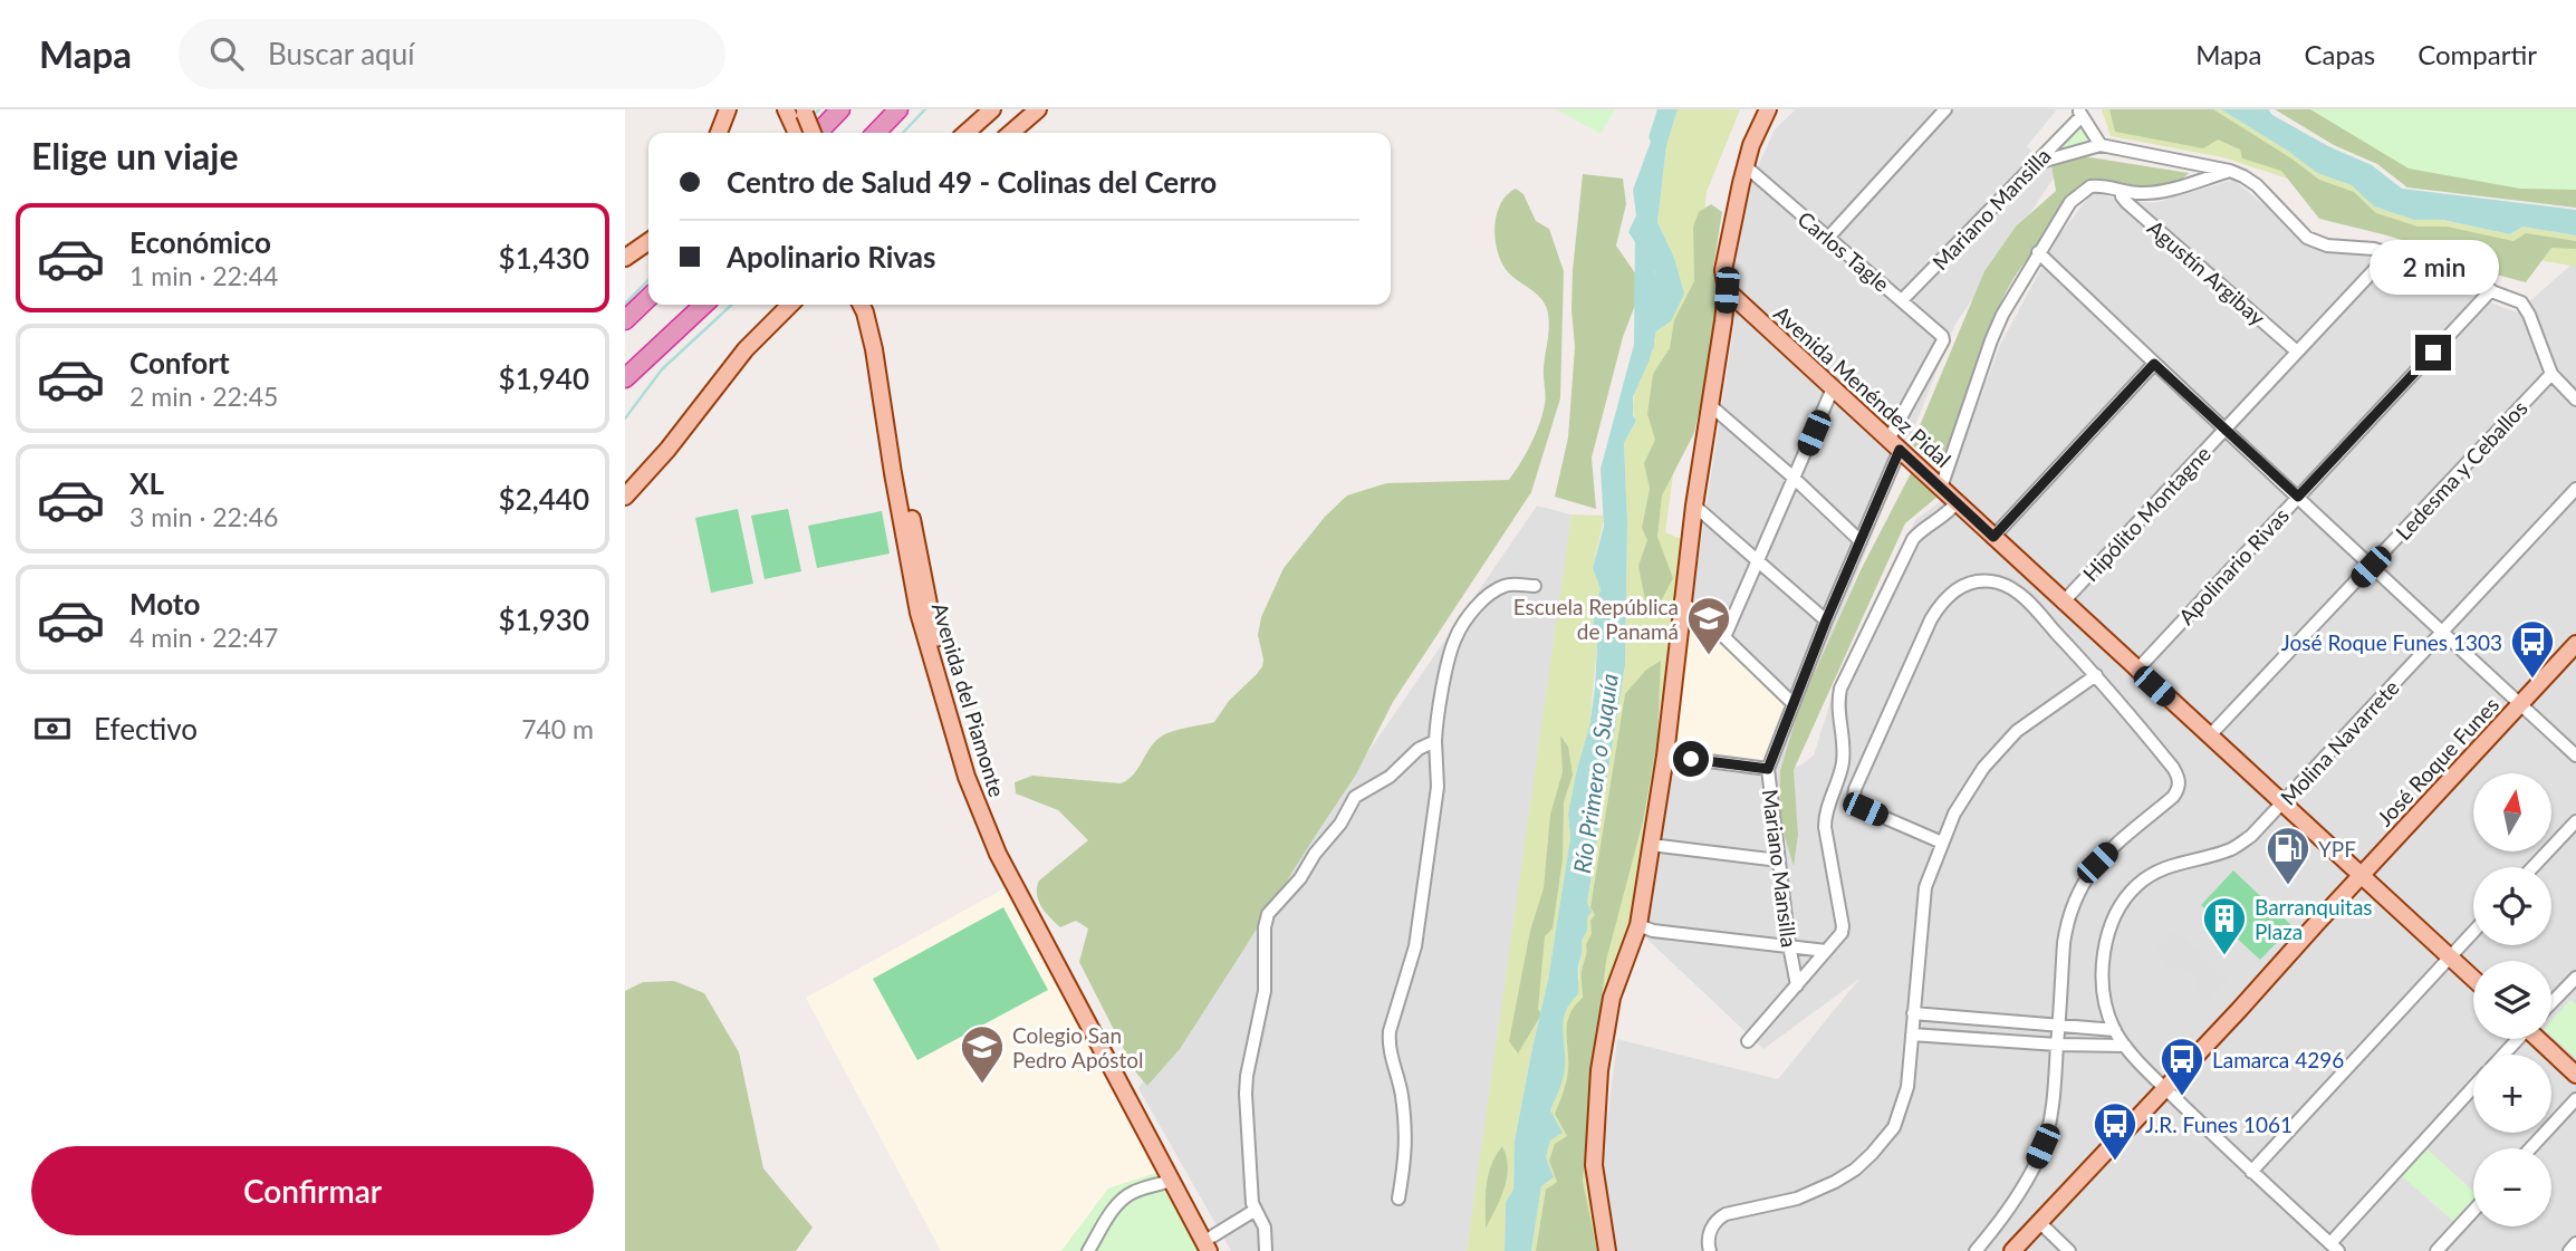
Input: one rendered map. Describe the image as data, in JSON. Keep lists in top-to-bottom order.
{
  "streets": {
    "main road": ["Avenida Menéndez Pidal", "Avenida del Piamonte", "José Roque Funes"],
    "street": [
      "Mariano Mansilla",
      "Carlos Tagle",
      "Agustín Argibay",
      "Ledesma y Ceballos",
      "Hipólito Montagne",
      "Apolinario Rivas",
      "Molina Navarrete"
    ]
  },
  "crossings": [
    ["Mariano Mansilla", "Carlos Tagle"],
    ["Mariano Mansilla", "Avenida Menéndez Pidal"],
    ["Agustín Argibay", "Hipólito Montagne"],
    ["Avenida Menéndez Pidal", "Ledesma y Ceballos"],
    ["Avenida Menéndez Pidal", "Hipólito Montagne"],
    ["Avenida Menéndez Pidal", "Apolinario Rivas"],
    ["Avenida Menéndez Pidal", "Molina Navarrete"],
    ["Avenida Menéndez Pidal", "José Roque Funes"],
    ["Molina Navarrete", "José Roque Funes"]
  ],
  "water": ["Río Primero o Suquía"],
  "places": {
    "school or university": ["Escuela República de Panamá", "Colegio San Pedro Apóstol"],
    "bus stop": ["José Roque Funes 1303", "Lamarca 4296", "J.R. Funes 1061"],
    "fuel station": ["YPF"],
    "building": ["Barranquitas Plaza"]
  },
  "north": "top",
  "page": {
    "header": "Mapa",
    "search": "Buscar aquí",
    "nav": ["Mapa", "Capas", "Compartir"],
    "heading": "Elige un viaje",
    "banner": ["Centro de Salud 49 - Colinas del Cerro", "Apolinario Rivas"],
    "list": [
      {
        "name": "Económico",
        "note": "1 min · 22:44",
        "value": "$1,430"
      },
      {
        "name": "Confort",
        "note": "2 min · 22:45",
        "value": "$1,940"
      },
      {
        "name": "XL",
        "note": "3 min · 22:46",
        "value": "$2,440"
      },
      {
        "name": "Moto",
        "note": "4 min · 22:47",
        "value": "$1,930"
      }
    ],
    "bubble": "2 min",
    "pay": ["Efectivo", "740 m"],
    "map_buttons": ["+", "−"],
    "buttons": "Confirmar"
  }
}
